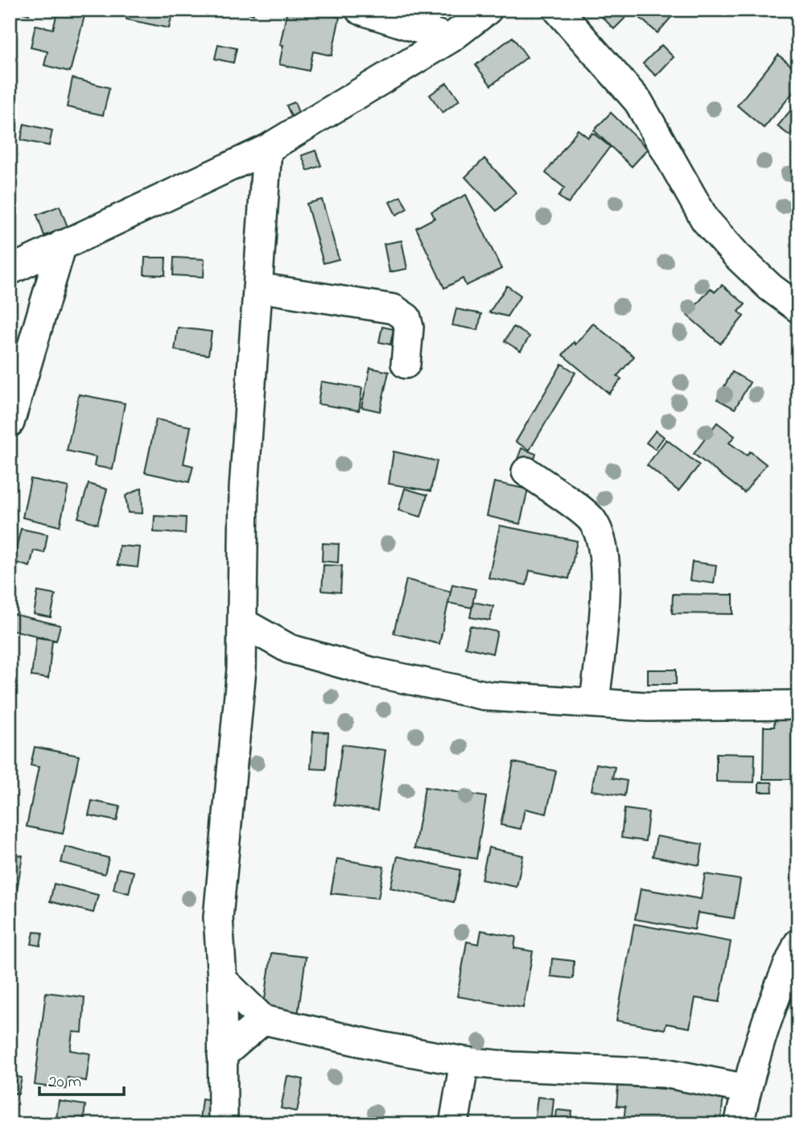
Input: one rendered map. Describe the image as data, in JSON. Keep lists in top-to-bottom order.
{
  "scale_bar": "20 m"
}
